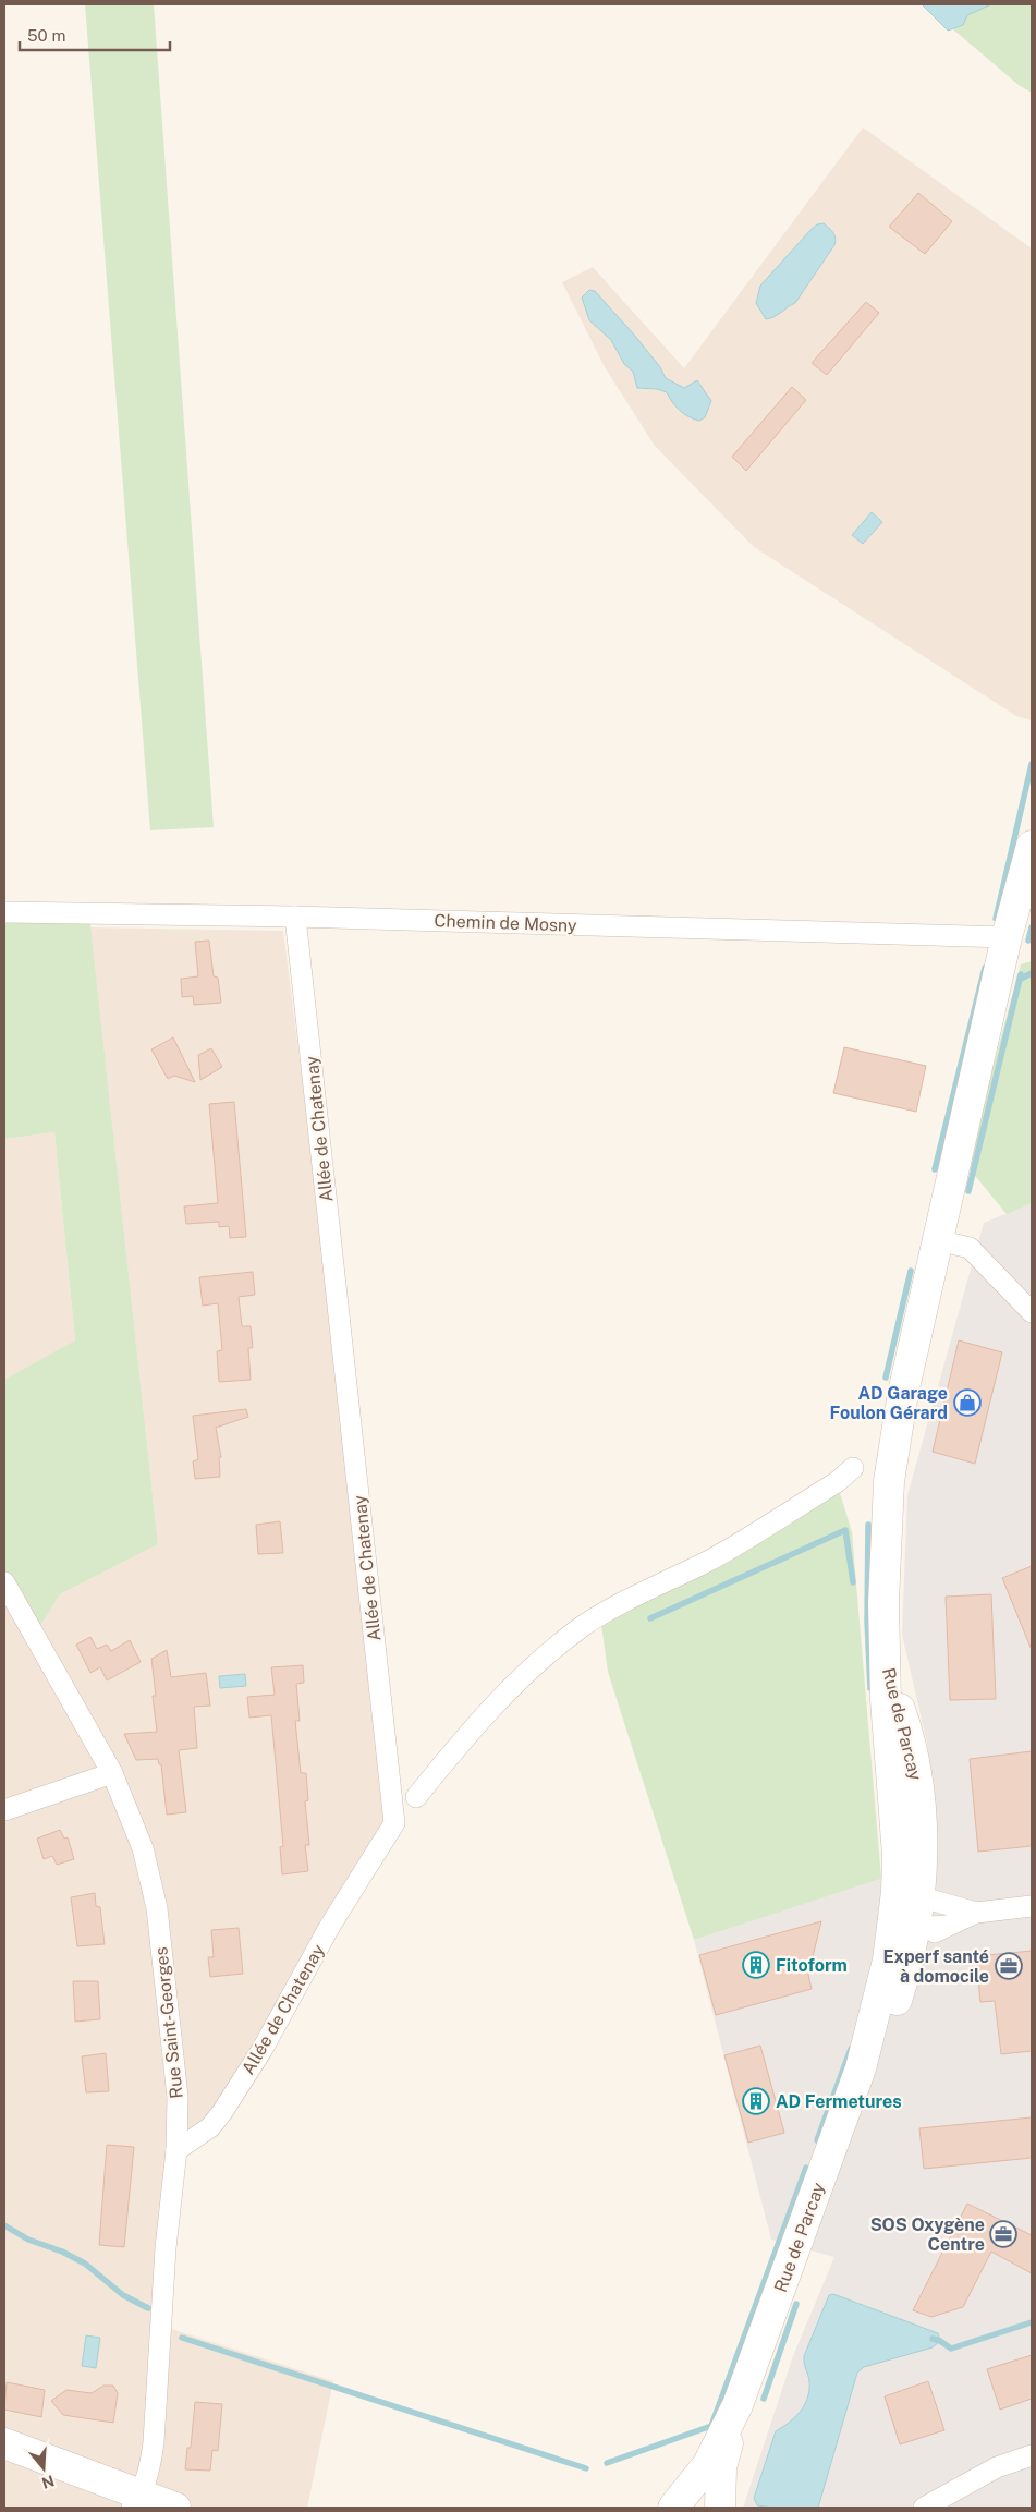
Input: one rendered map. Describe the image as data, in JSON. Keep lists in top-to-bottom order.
{
  "streets": {
    "street": [
      "Chemin de Mosny",
      "Allée de Chatenay",
      "Rue de Parcay",
      "Rue Saint-Georges"
    ]
  },
  "crossings": [
    ["Chemin de Mosny", "Allée de Chatenay"],
    ["Allée de Chatenay", "Rue Saint-Georges"]
  ],
  "places": {
    "shop": ["AD Garage Foulon Gérard"],
    "building": ["Fitoform", "AD Fermetures"],
    "office": ["Experf santé à domocile", "SOS Oxygène Centre"]
  },
  "scale_bar": "50 m",
  "north": "bottom"
}
